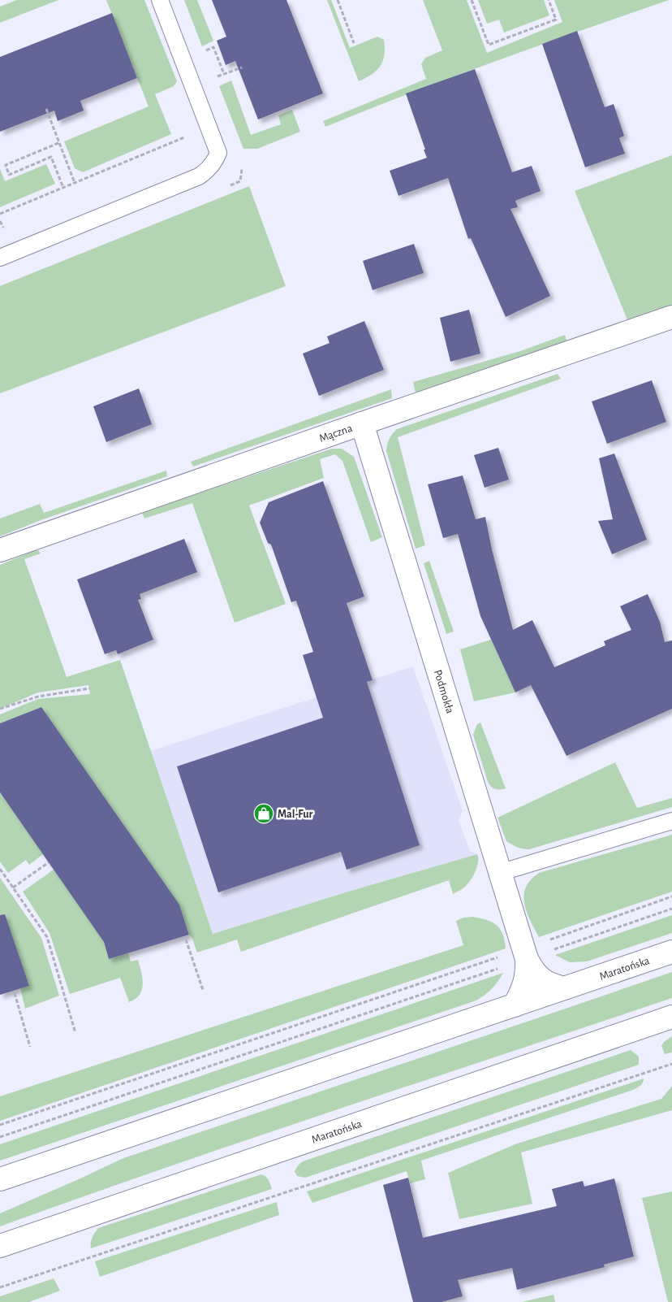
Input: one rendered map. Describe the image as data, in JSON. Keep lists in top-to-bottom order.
{
  "streets": {
    "main road": ["Mączna", "Podmokła", "Maratońska"]
  },
  "crossings": [
    ["Mączna", "Podmokła"],
    ["Podmokła", "Maratońska"]
  ],
  "places": {
    "shop": ["Mal-Fur"]
  }
}
